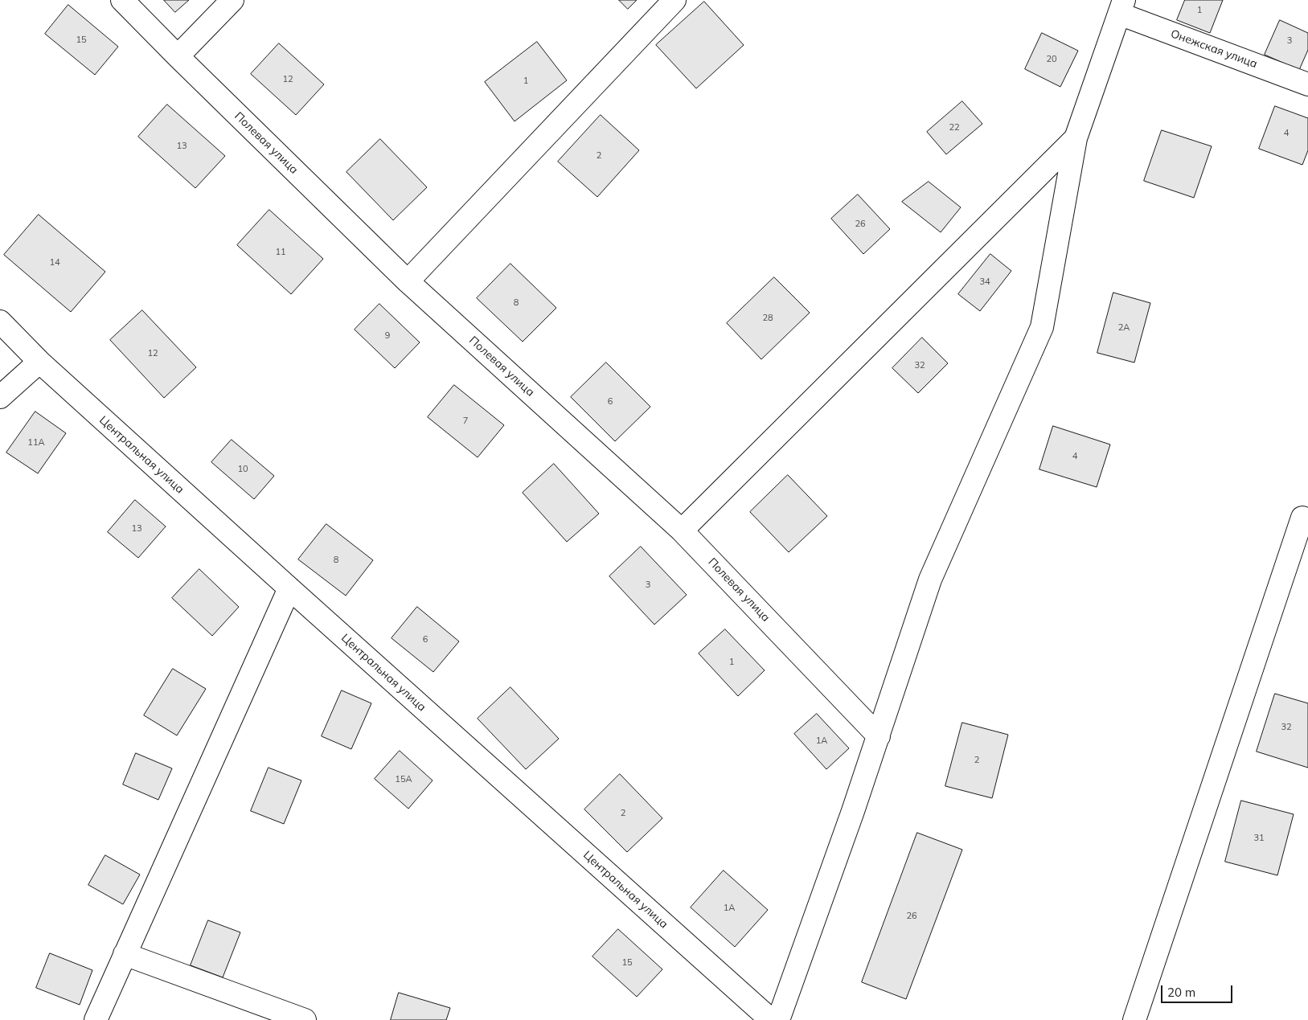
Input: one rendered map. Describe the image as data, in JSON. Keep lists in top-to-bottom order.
{
  "streets": {
    "street": ["Онежская улица", "Полевая улица", "Центральная улица"]
  },
  "house_numbers": [
    "1",
    "15",
    "3",
    "20",
    "12",
    "1",
    "22",
    "4",
    "13",
    "2",
    "26",
    "11",
    "14",
    "34",
    "8",
    "28",
    "2А",
    "9",
    "12",
    "32",
    "6",
    "7",
    "11А",
    "4",
    "10",
    "13",
    "8",
    "3",
    "6",
    "1",
    "32",
    "1А",
    "2",
    "15А",
    "2",
    "31",
    "1А",
    "26",
    "15"
  ],
  "scale_bar": "20 m"
}
